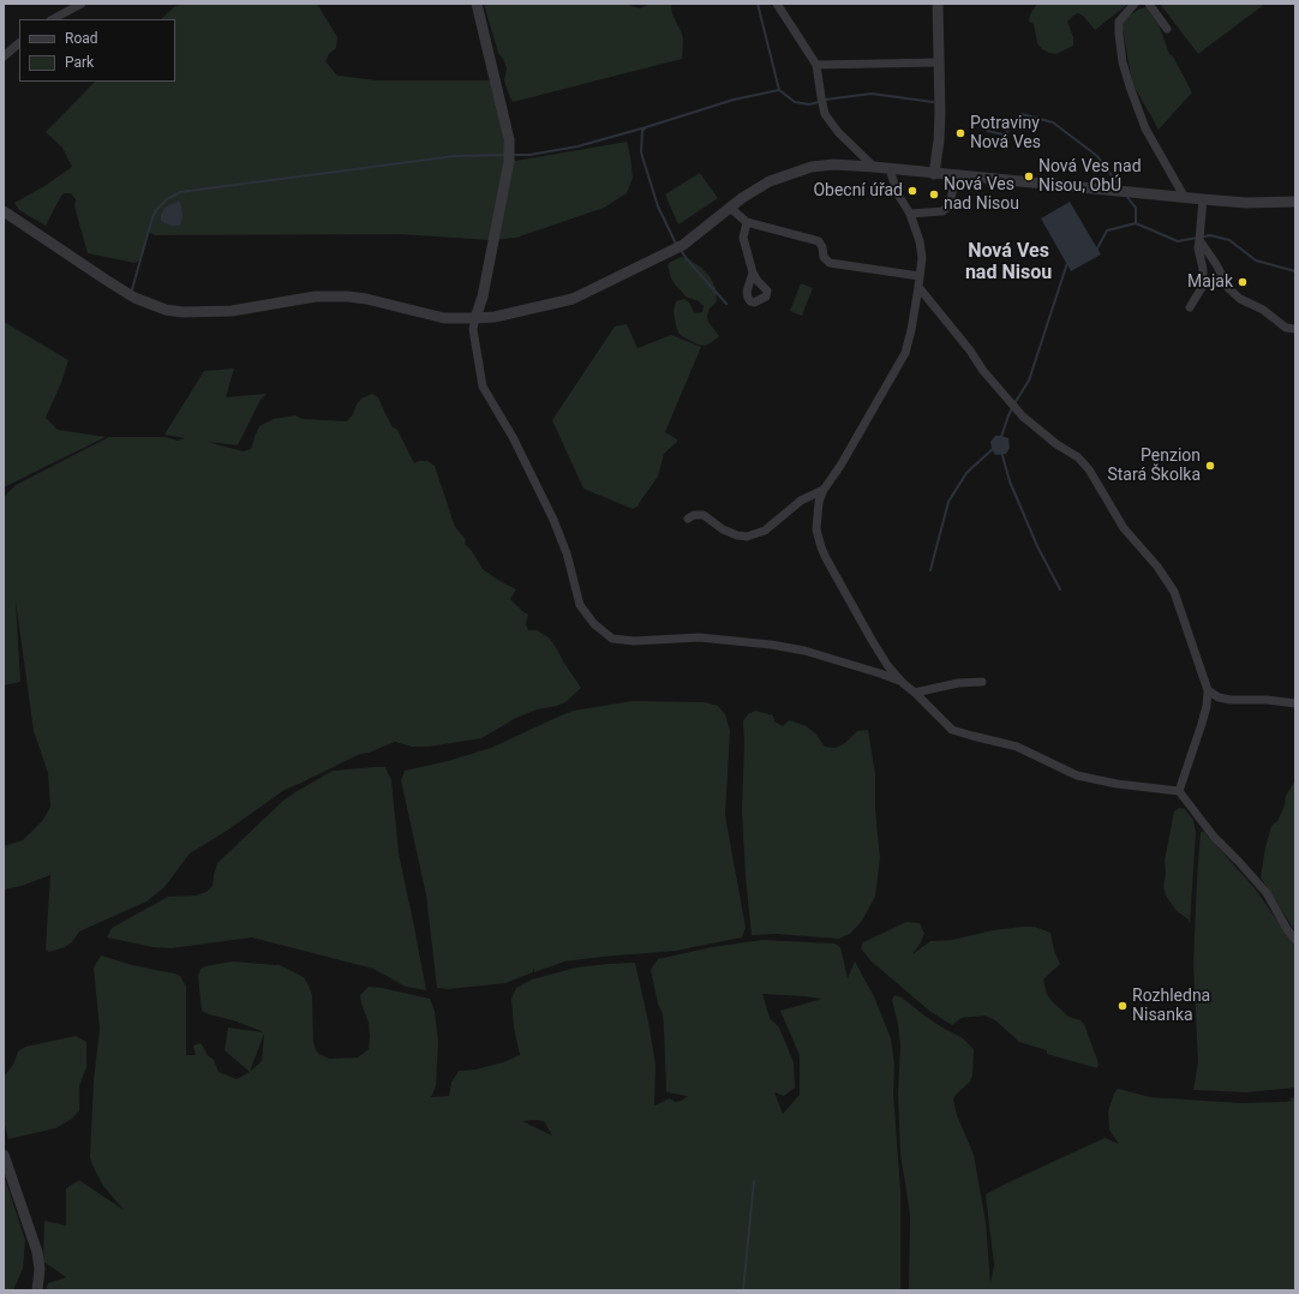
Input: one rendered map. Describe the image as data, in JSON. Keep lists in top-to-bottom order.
{
  "districts": ["Nová Ves nad Nisou"],
  "places": [
    "Potraviny Nová Ves",
    "Nová Ves nad Nisou, ObÚ",
    "Obecní úřad",
    "Nová Ves nad Nisou",
    "Majak",
    "Penzion Stará Školka",
    "Rozhledna Nisanka"
  ],
  "legend": ["Road", "Park"]
}
